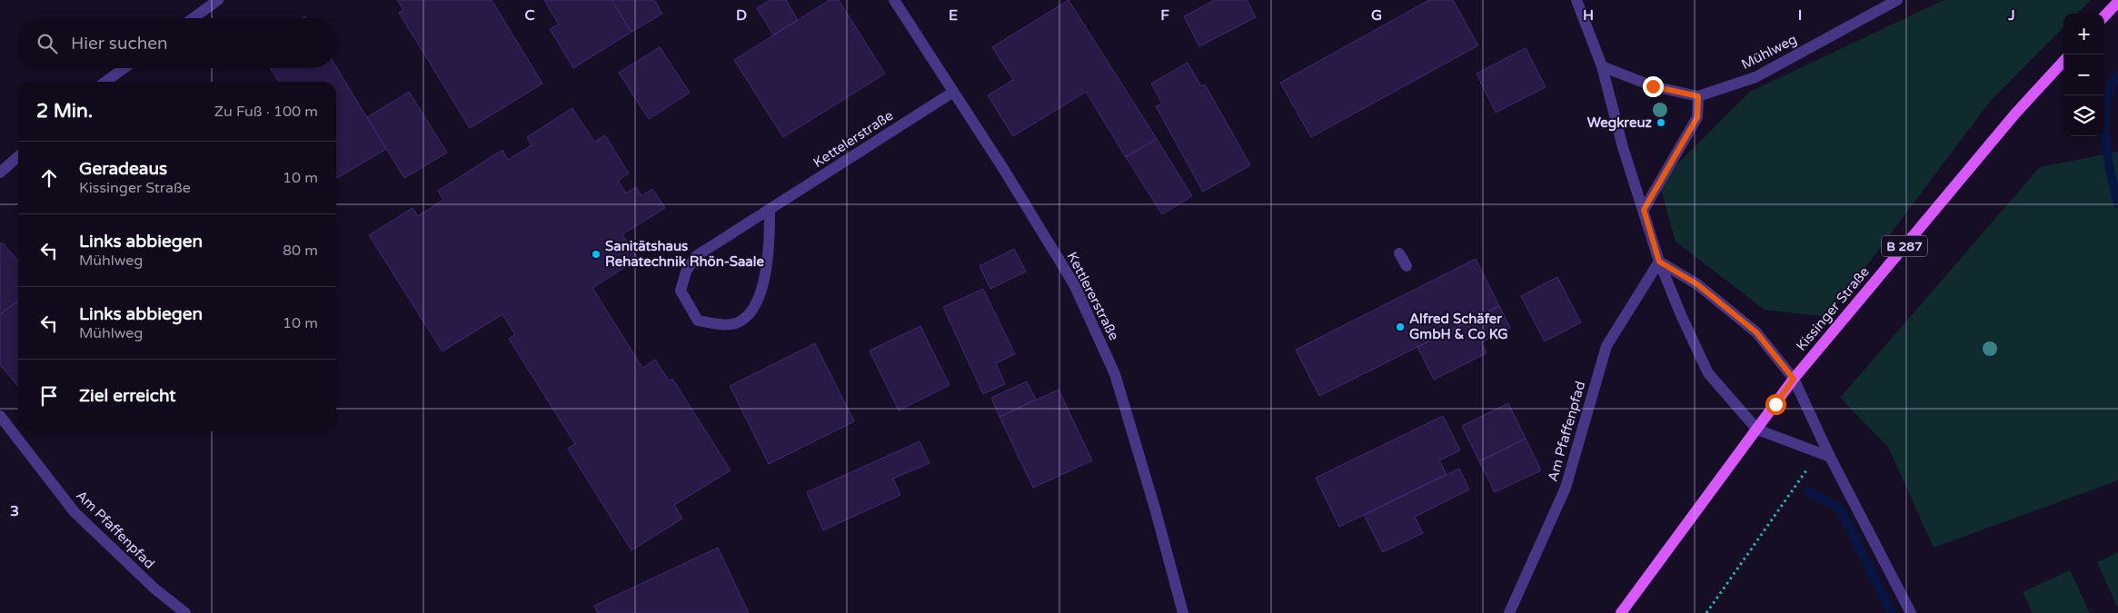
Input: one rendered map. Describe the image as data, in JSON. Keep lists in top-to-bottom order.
{
  "streets": {
    "main road": ["B 287", "Kissinger Straße"],
    "street": [
      "Mühlweg",
      "Kettelerstraße",
      "Kettlererstraße",
      "Am Pfaffenpfad"
    ]
  },
  "crossings": [
    ["Kettelerstraße", "Kettlererstraße"]
  ],
  "places": ["Wegkreuz", "Sanitätshaus Rehatechnik Rhön-Saale", "Alfred Schäfer GmbH & Co KG"],
  "page": {
    "map_buttons": ["+", "−"],
    "search": "Hier suchen",
    "heading": ["2 Min.", "Zu Fuß · 100 m"],
    "list": [
      ["Geradeaus", "Kissinger Straße", "10 m"],
      ["Links abbiegen", "Mühlweg", "80 m"],
      ["Links abbiegen", "Mühlweg", "10 m"],
      "Ziel erreicht"
    ]
  },
  "grid": {
    "columns": [
      "C",
      "D",
      "E",
      "F",
      "G",
      "H",
      "I",
      "J"
    ],
    "rows": ["3"]
  }
}
